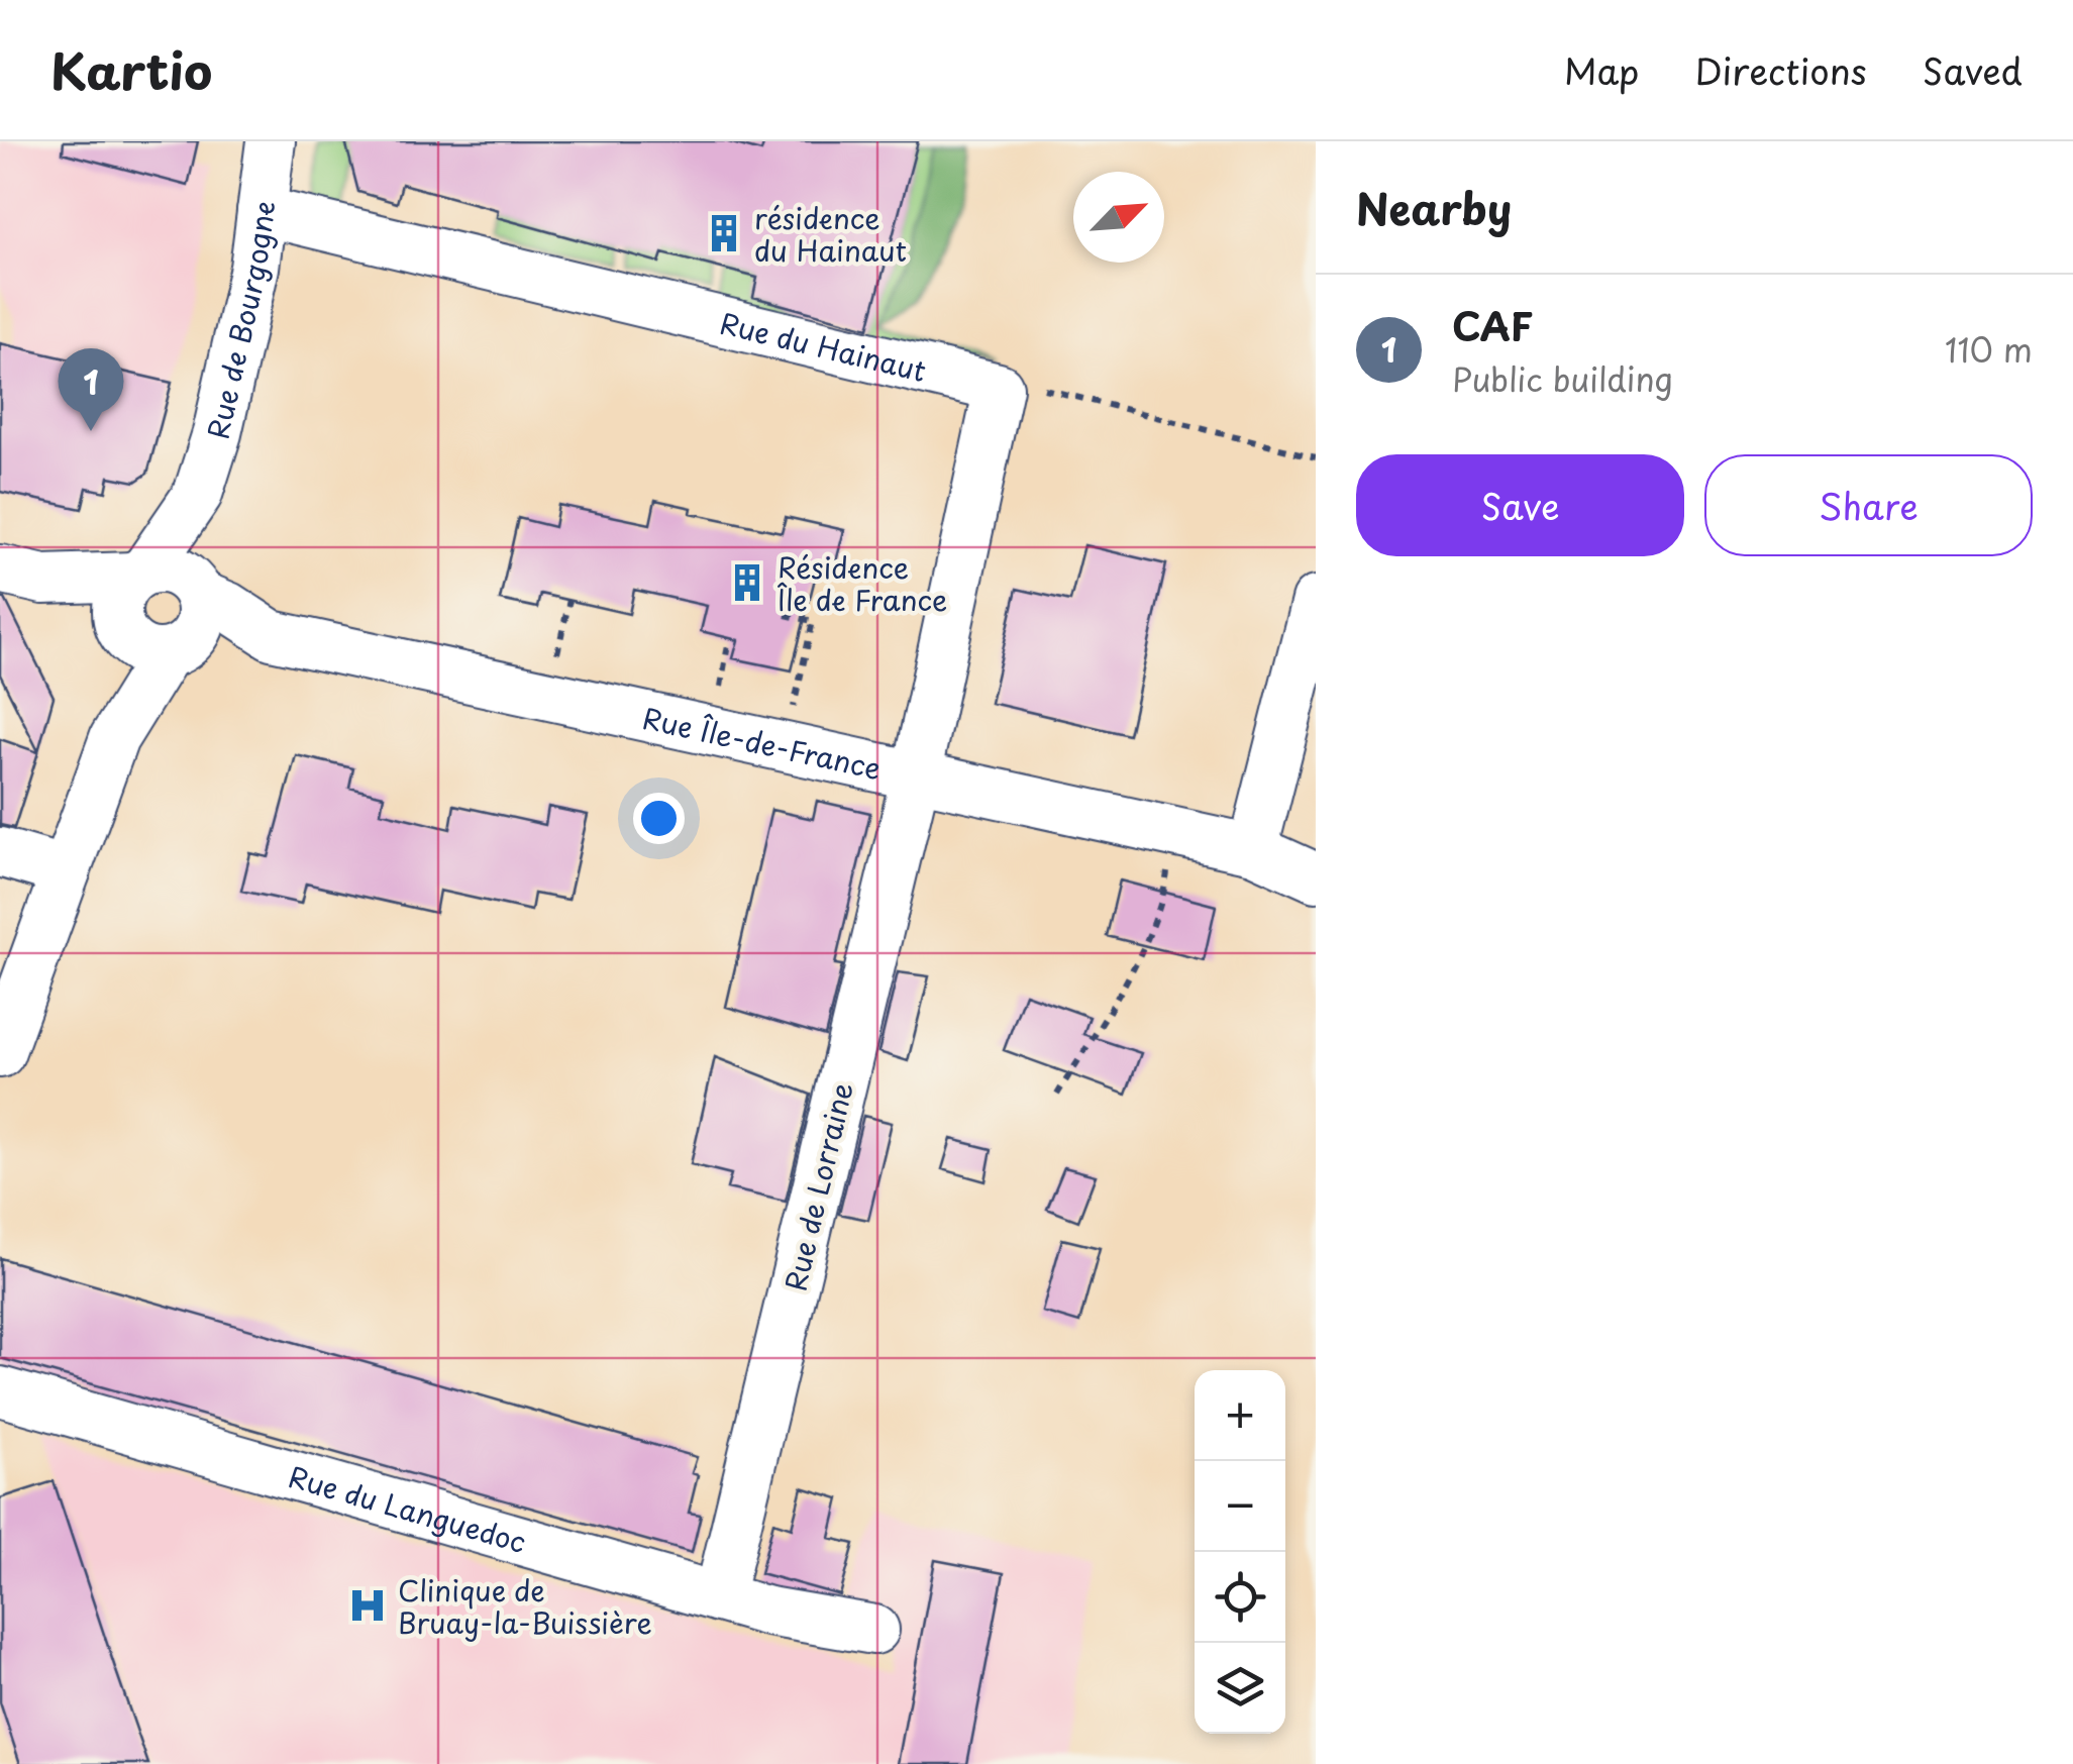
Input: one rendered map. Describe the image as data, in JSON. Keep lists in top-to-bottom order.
{
  "streets": {
    "street": [
      "Rue de Bourgogne",
      "Rue du Hainaut",
      "Rue Île-de-France",
      "Rue de Lorraine",
      "Rue du Languedoc"
    ]
  },
  "crossings": [
    ["Rue de Bourgogne", "Rue du Hainaut"],
    ["Rue de Bourgogne", "Rue Île-de-France"],
    ["Rue Île-de-France", "Rue de Lorraine"],
    ["Rue de Lorraine", "Rue du Languedoc"]
  ],
  "places": {
    "building": ["résidence du Hainaut", "Résidence Île de France"],
    "hospital": ["Clinique de Bruay-la-Buissière"]
  },
  "north": "top right",
  "page": {
    "header": "Kartio",
    "nav": ["Map", "Directions", "Saved"],
    "heading": "Nearby",
    "list": [
      {
        "mark": "1",
        "name": "CAF",
        "note": "Public building",
        "value": "110 m"
      }
    ],
    "pins": "1",
    "buttons": ["Save", "Share"],
    "map_buttons": ["+", "−"]
  }
}
